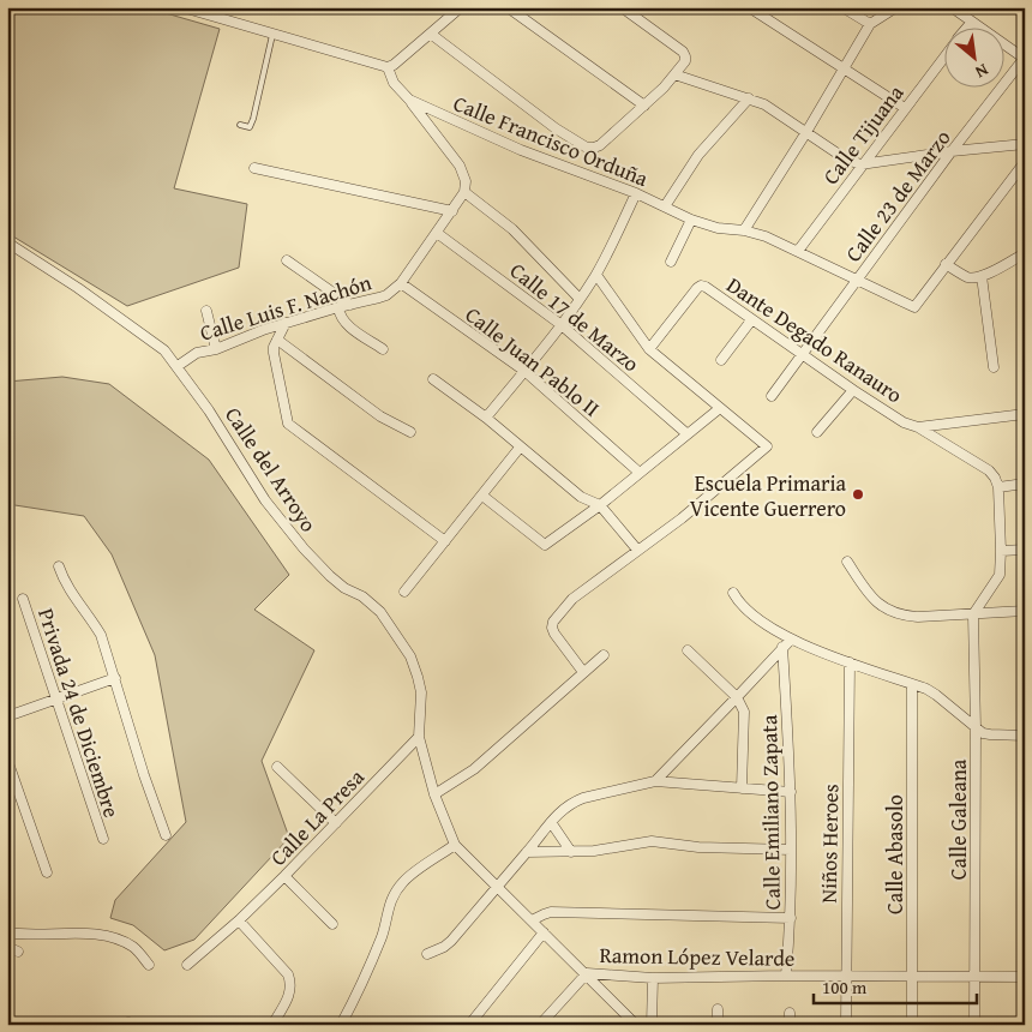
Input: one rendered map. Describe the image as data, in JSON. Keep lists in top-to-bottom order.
{
  "streets": {
    "street": [
      "Calle Tijuana",
      "Calle Francisco Orduña",
      "Calle 23 de Marzo",
      "Calle Luis F. Nachón",
      "Calle 17 de Marzo",
      "Dante Degado Ranauro",
      "Calle Juan Pablo II",
      "Calle del Arroyo",
      "Privada 24 de Diciembre",
      "Calle Emiliano Zapata",
      "Calle La Presa",
      "Calle Galeana",
      "Niños Heroes",
      "Calle Abasolo",
      "Ramon López Velarde"
    ]
  },
  "crossings": [
    ["Calle Tijuana", "Calle Francisco Orduña"],
    ["Calle Francisco Orduña", "Calle 23 de Marzo"],
    ["Calle 23 de Marzo", "Dante Degado Ranauro"],
    ["Calle Luis F. Nachón", "Calle 17 de Marzo"],
    ["Calle Luis F. Nachón", "Calle Juan Pablo II"],
    ["Calle Luis F. Nachón", "Calle del Arroyo"],
    ["Calle del Arroyo", "Calle La Presa"],
    ["Calle del Arroyo", "Ramon López Velarde"],
    ["Calle Emiliano Zapata", "Ramon López Velarde"],
    ["Calle Galeana", "Ramon López Velarde"],
    ["Niños Heroes", "Ramon López Velarde"],
    ["Calle Abasolo", "Ramon López Velarde"]
  ],
  "places": ["Escuela Primaria Vicente Guerrero"],
  "scale_bar": "100 m",
  "north": "bottom right"
}
